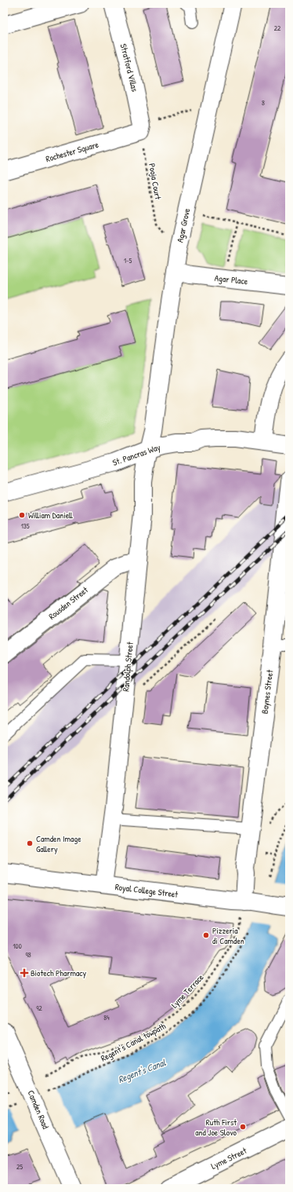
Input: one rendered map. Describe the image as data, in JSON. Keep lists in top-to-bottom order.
{
  "streets": {
    "main road": [
      "Stratford Villas",
      "Rochester Square",
      "Agar Grove",
      "Agar Place",
      "St. Pancras Way",
      "Rousden Street",
      "Randolph Street",
      "Baynes Street",
      "Royal College Street",
      "Camden Road",
      "Lyme Street"
    ],
    "path": ["Pooja Court", "Lyme Terrace", "Regent's Canal towpath"]
  },
  "crossings": [
    ["Stratford Villas", "Rochester Square"],
    ["Stratford Villas", "Pooja Court"],
    ["Rochester Square", "Pooja Court"],
    ["Agar Grove", "Agar Place"],
    ["Agar Grove", "St. Pancras Way"],
    ["Agar Grove", "Randolph Street"],
    ["St. Pancras Way", "Randolph Street"],
    ["Rousden Street", "Randolph Street"],
    ["Randolph Street", "Royal College Street"],
    ["Baynes Street", "Royal College Street"],
    ["Baynes Street", "Lyme Terrace"],
    ["Royal College Street", "Lyme Terrace"],
    ["Regent's Canal towpath", "Camden Road"]
  ],
  "water": ["Regent's Canal"],
  "places": {
    "other": [
      "William Daniell",
      "Camden Image Gallery",
      "Pizzeria di Camden",
      "Ruth First and Joe Slovo"
    ],
    "health": ["Biotech Pharmacy"]
  },
  "house_numbers": [
    "22",
    "8",
    "1-5",
    "135",
    "100",
    "98",
    "92",
    "84",
    "25"
  ]
}
